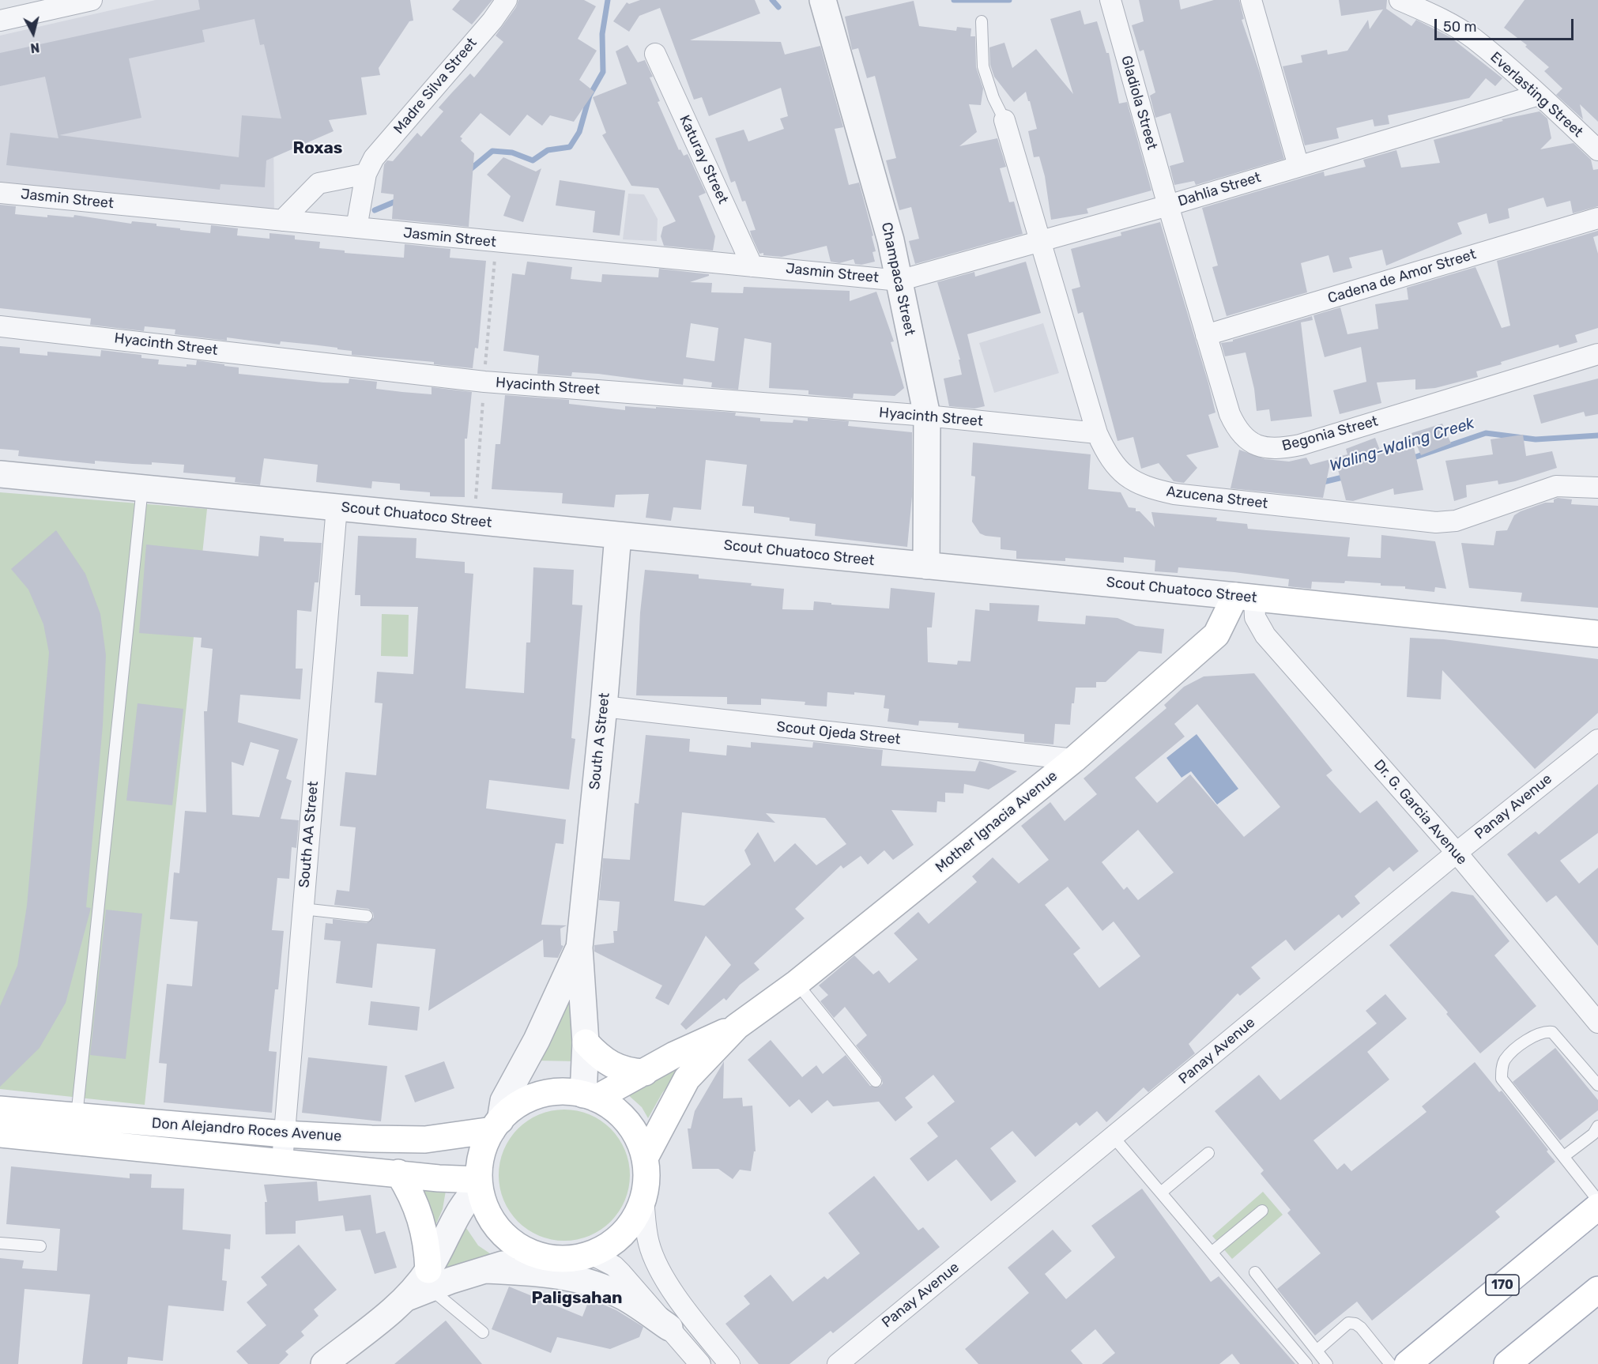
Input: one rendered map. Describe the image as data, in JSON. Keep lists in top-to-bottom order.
{
  "streets": {
    "main road": [
      "Scout Chuatoco Street",
      "Mother Ignacia Avenue",
      "Don Alejandro Roces Avenue",
      "170"
    ],
    "street": [
      "Madre Silva Street",
      "Everlasting Street",
      "Gladiola Street",
      "Katuray Street",
      "Dahlia Street",
      "Jasmin Street",
      "Cadena de Amor Street",
      "Champaca Street",
      "Hyacinth Street",
      "Begonia Street",
      "Azucena Street",
      "Scout Ojeda Street",
      "South A Street",
      "Panay Avenue",
      "Dr. G. Garcia Avenue",
      "South AA Street"
    ]
  },
  "crossings": [
    ["Madre Silva Street", "Jasmin Street"],
    ["Everlasting Street", "Dahlia Street"],
    ["Gladiola Street", "Dahlia Street"],
    ["Gladiola Street", "Begonia Street"],
    ["Katuray Street", "Jasmin Street"],
    ["Dahlia Street", "Jasmin Street"],
    ["Dahlia Street", "Champaca Street"],
    ["Dahlia Street", "Begonia Street"],
    ["Dahlia Street", "Azucena Street"],
    ["Jasmin Street", "Champaca Street"],
    ["Cadena de Amor Street", "Begonia Street"],
    ["Champaca Street", "Hyacinth Street"],
    ["Champaca Street", "Scout Chuatoco Street"],
    ["Hyacinth Street", "Azucena Street"],
    ["Scout Chuatoco Street", "South A Street"],
    ["Scout Chuatoco Street", "Dr. G. Garcia Avenue"],
    ["Scout Chuatoco Street", "Mother Ignacia Avenue"],
    ["Scout Chuatoco Street", "South AA Street"],
    ["Scout Ojeda Street", "South A Street"],
    ["Scout Ojeda Street", "Mother Ignacia Avenue"],
    ["South A Street", "Mother Ignacia Avenue"],
    ["South A Street", "Don Alejandro Roces Avenue"],
    ["Panay Avenue", "Dr. G. Garcia Avenue"],
    ["Dr. G. Garcia Avenue", "Mother Ignacia Avenue"],
    ["Mother Ignacia Avenue", "Don Alejandro Roces Avenue"],
    ["South AA Street", "Don Alejandro Roces Avenue"]
  ],
  "districts": ["Roxas", "Paligsahan"],
  "water": ["Waling-Waling Creek"],
  "scale_bar": "50 m",
  "north": "bottom"
}
